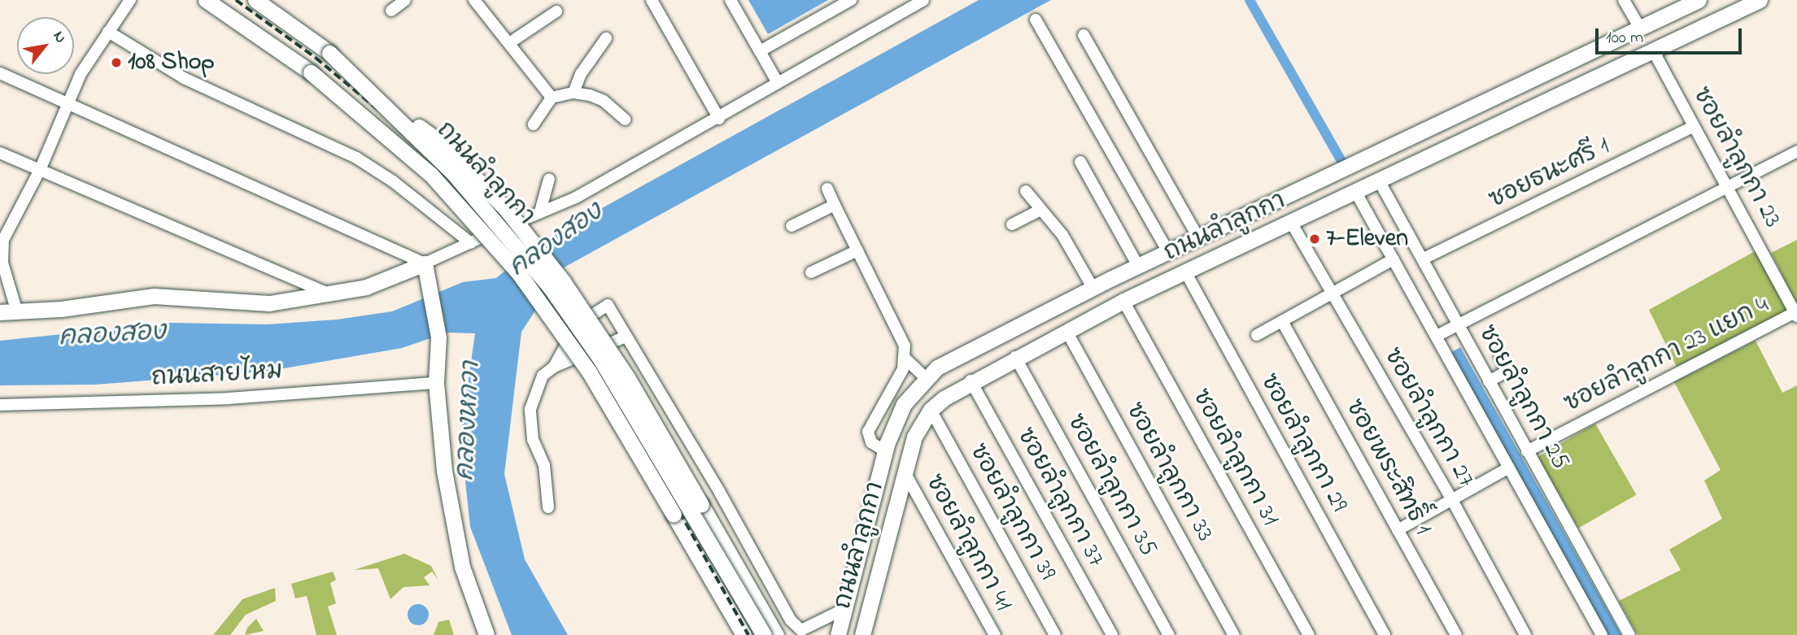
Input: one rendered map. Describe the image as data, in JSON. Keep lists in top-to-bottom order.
{
  "streets": {
    "main road": ["ถนนลำลูกกา"],
    "street": [
      "ซอยลำลูกกา 23",
      "ซอยธนะศรี 1",
      "ซอยลำลูกกา 23 แยก 4",
      "ถนนสายไหม",
      "ซอยลำลูกกา 25",
      "ซอยลำลูกกา 27",
      "ซอยลำลูกกา 29",
      "ซอยลำลูกกา 31",
      "ซอยพระสิทธิ์ 1",
      "ซอยลำลูกกา 33",
      "ซอยลำลูกกา 35",
      "ซอยลำลูกกา 37",
      "ซอยลำลูกกา 39",
      "ซอยลำลูกกา 41"
    ]
  },
  "crossings": [
    ["ซอยลำลูกกา 23", "ถนนลำลูกกา"],
    ["ซอยลำลูกกา 23", "ซอยธนะศรี 1"],
    ["ซอยลำลูกกา 23", "ซอยลำลูกกา 23 แยก 4"],
    ["ถนนลำลูกกา", "ซอยลำลูกกา 25"],
    ["ถนนลำลูกกา", "ซอยลำลูกกา 27"],
    ["ถนนลำลูกกา", "ซอยลำลูกกา 29"],
    ["ถนนลำลูกกา", "ซอยลำลูกกา 31"],
    ["ถนนลำลูกกา", "ซอยลำลูกกา 33"],
    ["ถนนลำลูกกา", "ซอยลำลูกกา 35"],
    ["ถนนลำลูกกา", "ซอยลำลูกกา 37"],
    ["ถนนลำลูกกา", "ซอยลำลูกกา 39"],
    ["ถนนลำลูกกา", "ซอยลำลูกกา 41"],
    ["ซอยธนะศรี 1", "ซอยลำลูกกา 25"],
    ["ซอยลำลูกกา 23 แยก 4", "ซอยลำลูกกา 25"]
  ],
  "water": ["คลองสอง", "คลองหกวา"],
  "places": ["108 Shop", "7-Eleven"],
  "scale_bar": "100 m",
  "north": "top right"
}
